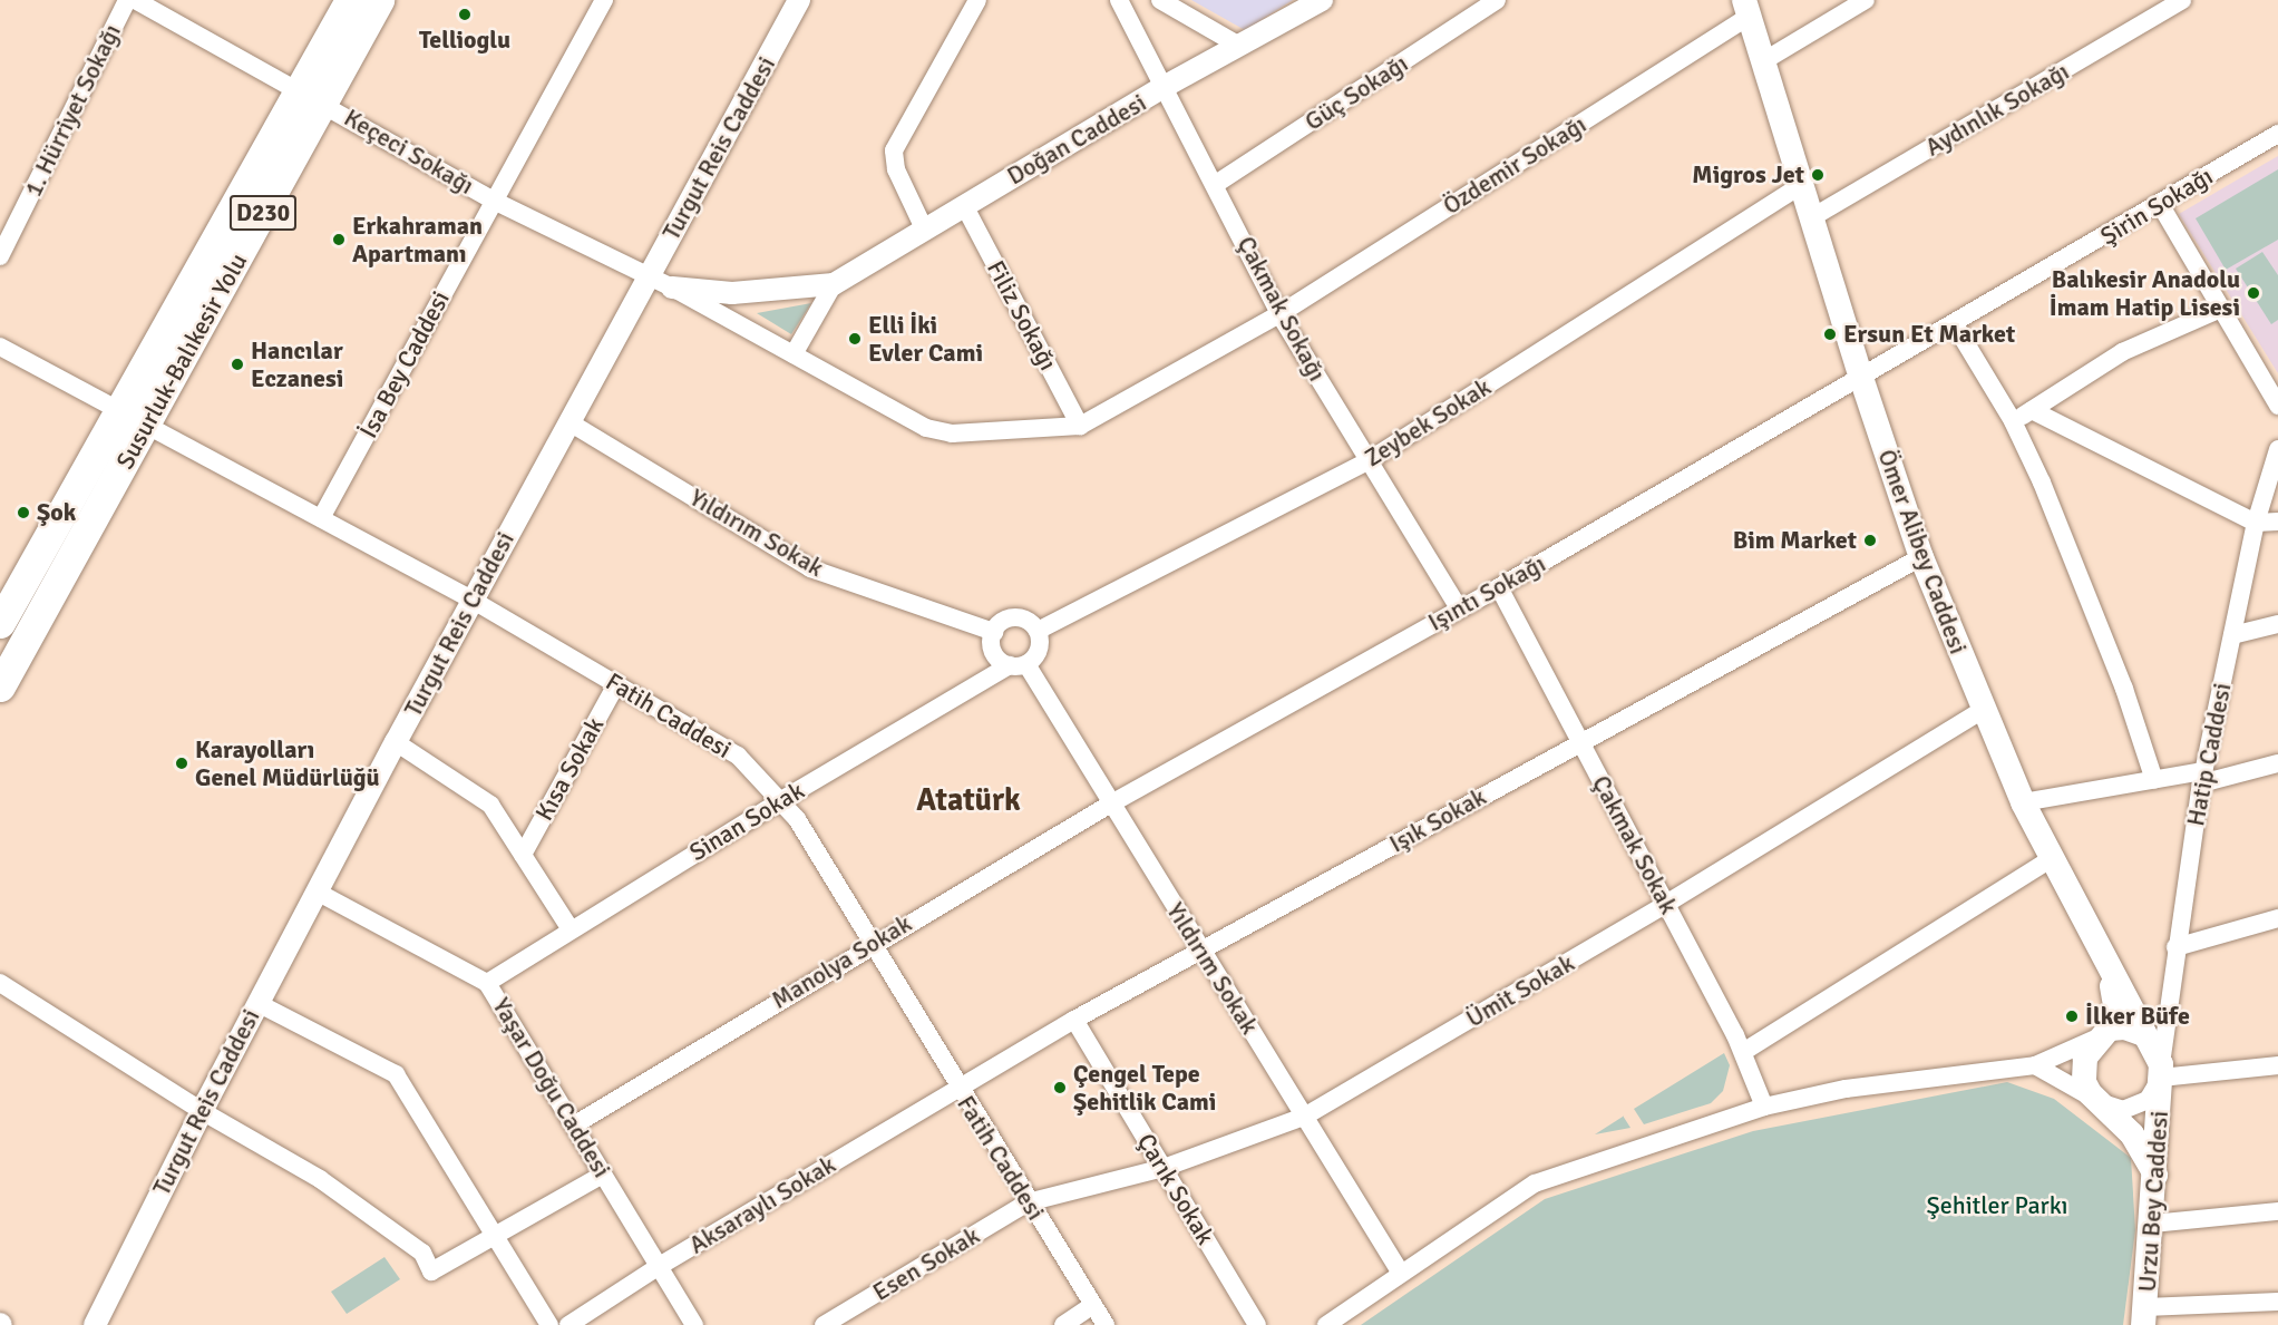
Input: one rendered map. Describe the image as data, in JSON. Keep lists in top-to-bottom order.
{
  "streets": {
    "highway": ["D230", "Susurluk-Balıkesir Yolu"],
    "main road": ["Ömer Alibey Caddesi", "Urzu Bey Caddesi"],
    "street": [
      "Güç Sokağı",
      "Aydınlık Sokağı",
      "1. Hürriyet Sokağı",
      "Doğan Caddesi",
      "Turgut Reis Caddesi",
      "Keçeci Sokağı",
      "Özdemir Sokağı",
      "Şirin Sokağı",
      "Çakmak Sokağı",
      "Filiz Sokağı",
      "İsa Bey Caddesi",
      "Zeybek Sokak",
      "Yıldırım Sokak",
      "Işıntı Sokağı",
      "Fatih Caddesi",
      "Hatip Caddesi",
      "Kısa Sokak",
      "Işık Sokak",
      "Sinan Sokak",
      "Çakmak Sokak",
      "Manolya Sokak",
      "Ümit Sokak",
      "Yaşar Doğu Caddesi",
      "Çarık Sokak",
      "Aksaraylı Sokak",
      "Esen Sokak"
    ]
  },
  "crossings": [
    ["Güç Sokağı", "Çakmak Sokağı"],
    ["Aydınlık Sokağı", "Ömer Alibey Caddesi"],
    ["Doğan Caddesi", "Keçeci Sokağı"],
    ["Doğan Caddesi", "Çakmak Sokağı"],
    ["Doğan Caddesi", "Filiz Sokağı"],
    ["Turgut Reis Caddesi", "Keçeci Sokağı"],
    ["Turgut Reis Caddesi", "Yıldırım Sokak"],
    ["Turgut Reis Caddesi", "Fatih Caddesi"],
    ["Turgut Reis Caddesi", "Kısa Sokak"],
    ["Turgut Reis Caddesi", "Yaşar Doğu Caddesi"],
    ["Keçeci Sokağı", "Özdemir Sokağı"],
    ["Keçeci Sokağı", "Filiz Sokağı"],
    ["Keçeci Sokağı", "Susurluk-Balıkesir Yolu"],
    ["Keçeci Sokağı", "İsa Bey Caddesi"],
    ["Özdemir Sokağı", "Çakmak Sokağı"],
    ["Özdemir Sokağı", "Filiz Sokağı"],
    ["Özdemir Sokağı", "Ömer Alibey Caddesi"],
    ["Şirin Sokağı", "Ömer Alibey Caddesi"],
    ["Şirin Sokağı", "Işıntı Sokağı"],
    ["Çakmak Sokağı", "Zeybek Sokak"],
    ["Çakmak Sokağı", "Işıntı Sokağı"],
    ["Susurluk-Balıkesir Yolu", "Fatih Caddesi"],
    ["İsa Bey Caddesi", "Fatih Caddesi"],
    ["Zeybek Sokak", "Yıldırım Sokak"],
    ["Zeybek Sokak", "Ömer Alibey Caddesi"],
    ["Zeybek Sokak", "Sinan Sokak"],
    ["Yıldırım Sokak", "Işıntı Sokağı"],
    ["Yıldırım Sokak", "Işık Sokak"],
    ["Yıldırım Sokak", "Sinan Sokak"],
    ["Yıldırım Sokak", "Manolya Sokak"],
    ["Yıldırım Sokak", "Ümit Sokak"],
    ["Ömer Alibey Caddesi", "Işıntı Sokağı"],
    ["Ömer Alibey Caddesi", "Hatip Caddesi"],
    ["Ömer Alibey Caddesi", "Işık Sokak"],
    ["Ömer Alibey Caddesi", "Ümit Sokak"],
    ["Ömer Alibey Caddesi", "Urzu Bey Caddesi"],
    ["Işıntı Sokağı", "Çakmak Sokak"],
    ["Işıntı Sokağı", "Manolya Sokak"],
    ["Fatih Caddesi", "Kısa Sokak"],
    ["Fatih Caddesi", "Işık Sokak"],
    ["Fatih Caddesi", "Sinan Sokak"],
    ["Fatih Caddesi", "Manolya Sokak"],
    ["Fatih Caddesi", "Ümit Sokak"],
    ["Fatih Caddesi", "Aksaraylı Sokak"],
    ["Fatih Caddesi", "Esen Sokak"],
    ["Hatip Caddesi", "Urzu Bey Caddesi"],
    ["Kısa Sokak", "Sinan Sokak"],
    ["Işık Sokak", "Çakmak Sokak"],
    ["Işık Sokak", "Çarık Sokak"],
    ["Işık Sokak", "Aksaraylı Sokak"],
    ["Sinan Sokak", "Yaşar Doğu Caddesi"],
    ["Çakmak Sokak", "Ümit Sokak"],
    ["Manolya Sokak", "Yaşar Doğu Caddesi"],
    ["Ümit Sokak", "Çarık Sokak"],
    ["Ümit Sokak", "Esen Sokak"],
    ["Yaşar Doğu Caddesi", "Aksaraylı Sokak"]
  ],
  "districts": ["Atatürk"],
  "parks": ["Şehitler Parkı"],
  "places": [
    "Tellioglu",
    "Migros Jet",
    "Erkahraman Apartmanı",
    "Balıkesir Anadolu İmam Hatip Lisesi",
    "Ersun Et Market",
    "Elli İki Evler Cami",
    "Hancılar Eczanesi",
    "Şok",
    "Bim Market",
    "Karayolları Genel Müdürlüğü",
    "İlker Büfe",
    "Çengel Tepe Şehitlik Cami"
  ]
}
